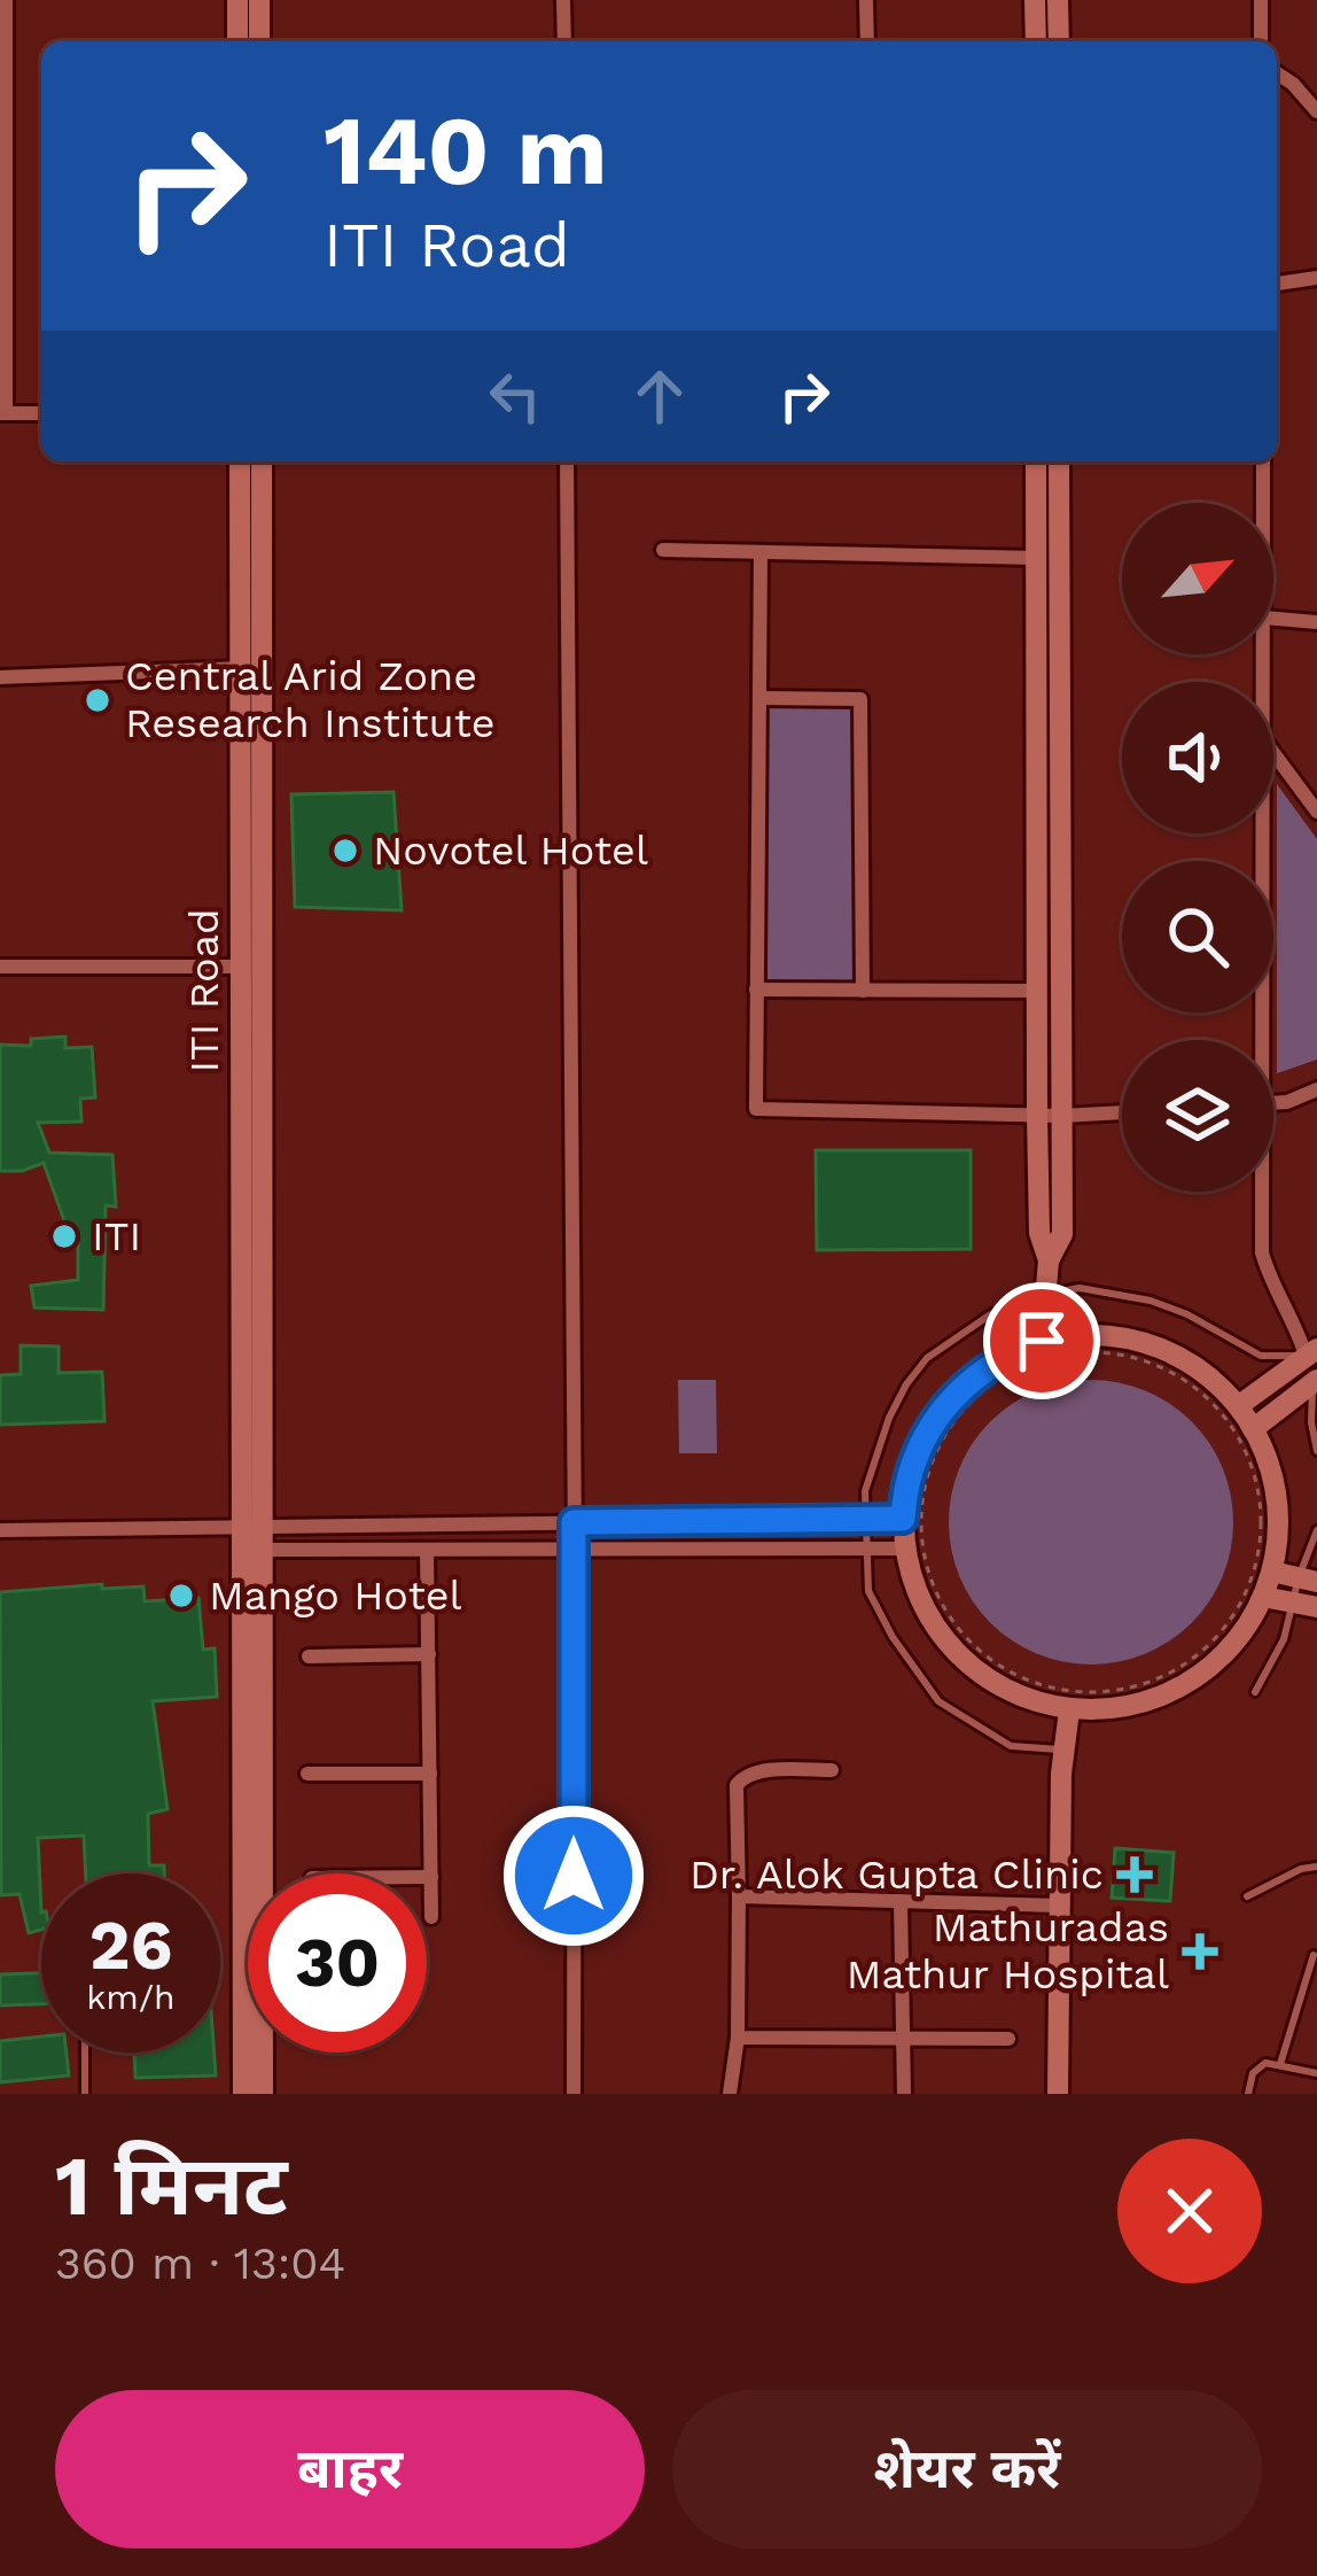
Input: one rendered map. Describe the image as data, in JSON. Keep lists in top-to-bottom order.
{
  "streets": {
    "street": ["ITI Road"]
  },
  "places": {
    "other": [
      "Central Arid Zone Research Institute",
      "Novotel Hotel",
      "ITI",
      "Mango Hotel"
    ],
    "health": ["Dr. Alok Gupta Clinic", "Mathuradas Mathur Hospital"]
  },
  "north": "top right",
  "page": {
    "turn": ["140 m", "ITI Road"],
    "speed": "26 km/h",
    "limit": "30",
    "heading": ["1 मिनट", "360 m · 13:04"],
    "buttons": ["बाहर", "शेयर करें"]
  }
}
